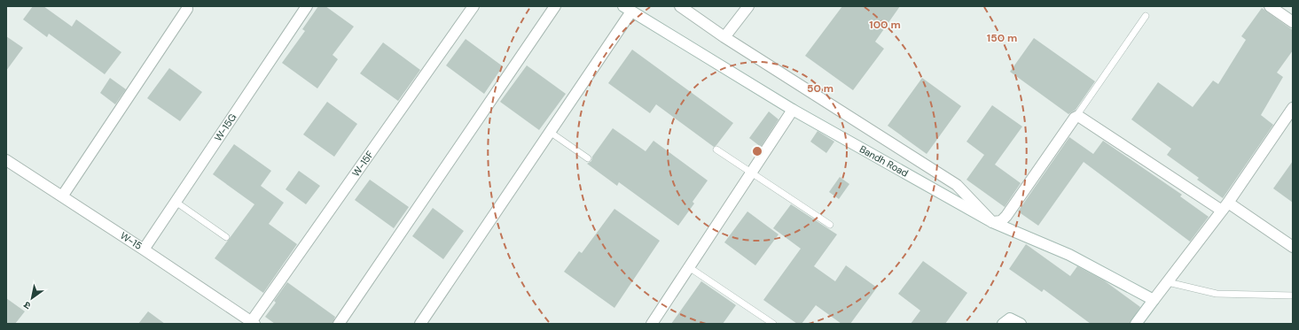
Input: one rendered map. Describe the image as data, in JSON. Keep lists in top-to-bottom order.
{
  "streets": {
    "street": [
      "W-15G",
      "Bandh Road",
      "W-15F",
      "W-15"
    ]
  },
  "crossings": [
    ["W-15G", "W-15"],
    ["W-15F", "W-15"]
  ],
  "north": "bottom left",
  "rings": ["100 m", "150 m", "50 m"]
}
